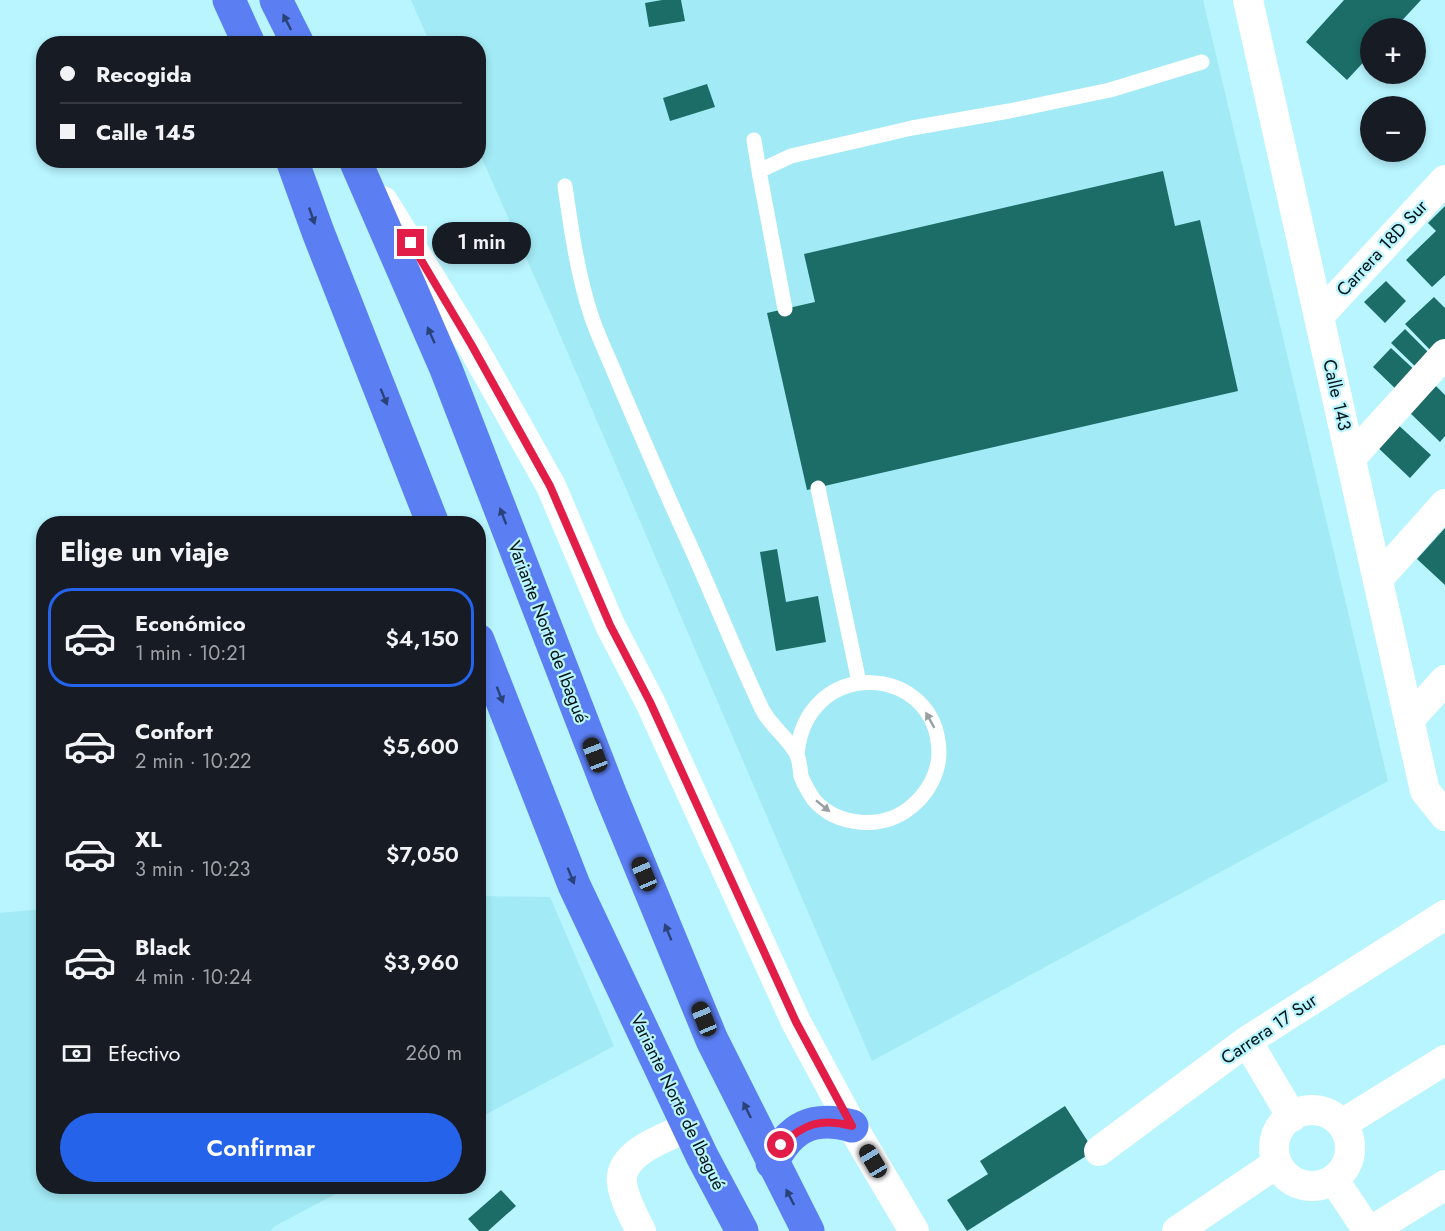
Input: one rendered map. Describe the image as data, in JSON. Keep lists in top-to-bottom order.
{
  "streets": {
    "highway": ["Variante Norte de Ibagué"],
    "street": ["Carrera 18D Sur", "Calle 143", "Carrera 17 Sur"]
  },
  "crossings": [
    ["Carrera 18D Sur", "Calle 143"]
  ],
  "page": {
    "map_buttons": ["+", "−"],
    "banner": ["Recogida", "Calle 145"],
    "bubble": "1 min",
    "heading": "Elige un viaje",
    "list": [
      {
        "name": "Económico",
        "note": "1 min · 10:21",
        "value": "$4,150"
      },
      {
        "name": "Confort",
        "note": "2 min · 10:22",
        "value": "$5,600"
      },
      {
        "name": "XL",
        "note": "3 min · 10:23",
        "value": "$7,050"
      },
      {
        "name": "Black",
        "note": "4 min · 10:24",
        "value": "$3,960"
      }
    ],
    "pay": ["Efectivo", "260 m"],
    "buttons": "Confirmar"
  }
}
